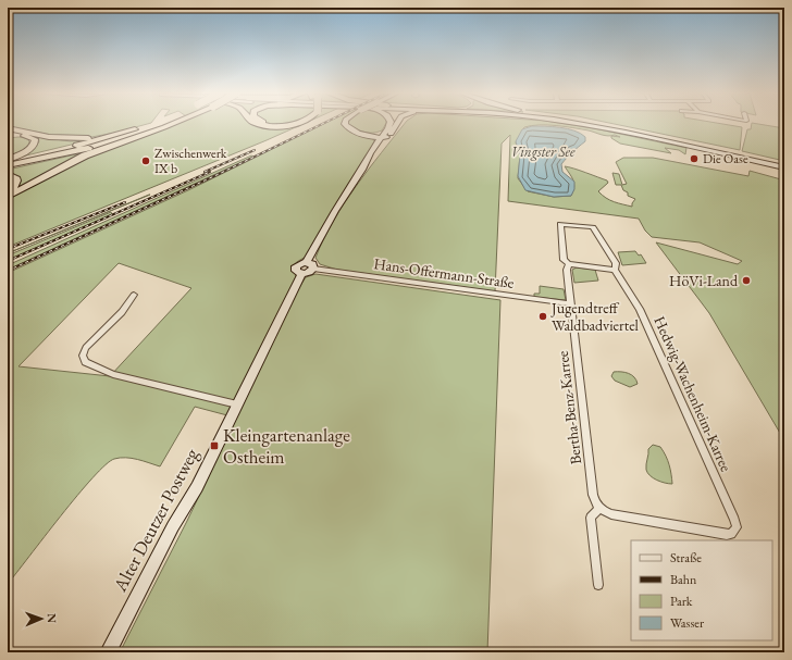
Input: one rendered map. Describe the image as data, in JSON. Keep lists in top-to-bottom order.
{
  "streets": {
    "main road": ["Alter Deutzer Postweg"],
    "street": ["Hans-Offermann-Straße", "Hedwig-Wachenheim-Karree", "Bertha-Benz-Karree"]
  },
  "crossings": [
    ["Hans-Offermann-Straße", "Bertha-Benz-Karree"],
    ["Hans-Offermann-Straße", "Alter Deutzer Postweg"],
    ["Hedwig-Wachenheim-Karree", "Bertha-Benz-Karree"]
  ],
  "water": ["Vingster See"],
  "places": {
    "other": [
      "Die Oase",
      "Zwischenwerk IX b",
      "HöVi-Land",
      "Jugendtreff Waldbadviertel"
    ],
    "transit": ["Kleingartenanlage Ostheim"]
  },
  "legend": [
    "Straße",
    "Bahn",
    "Park",
    "Wasser"
  ],
  "north": "right"
}
